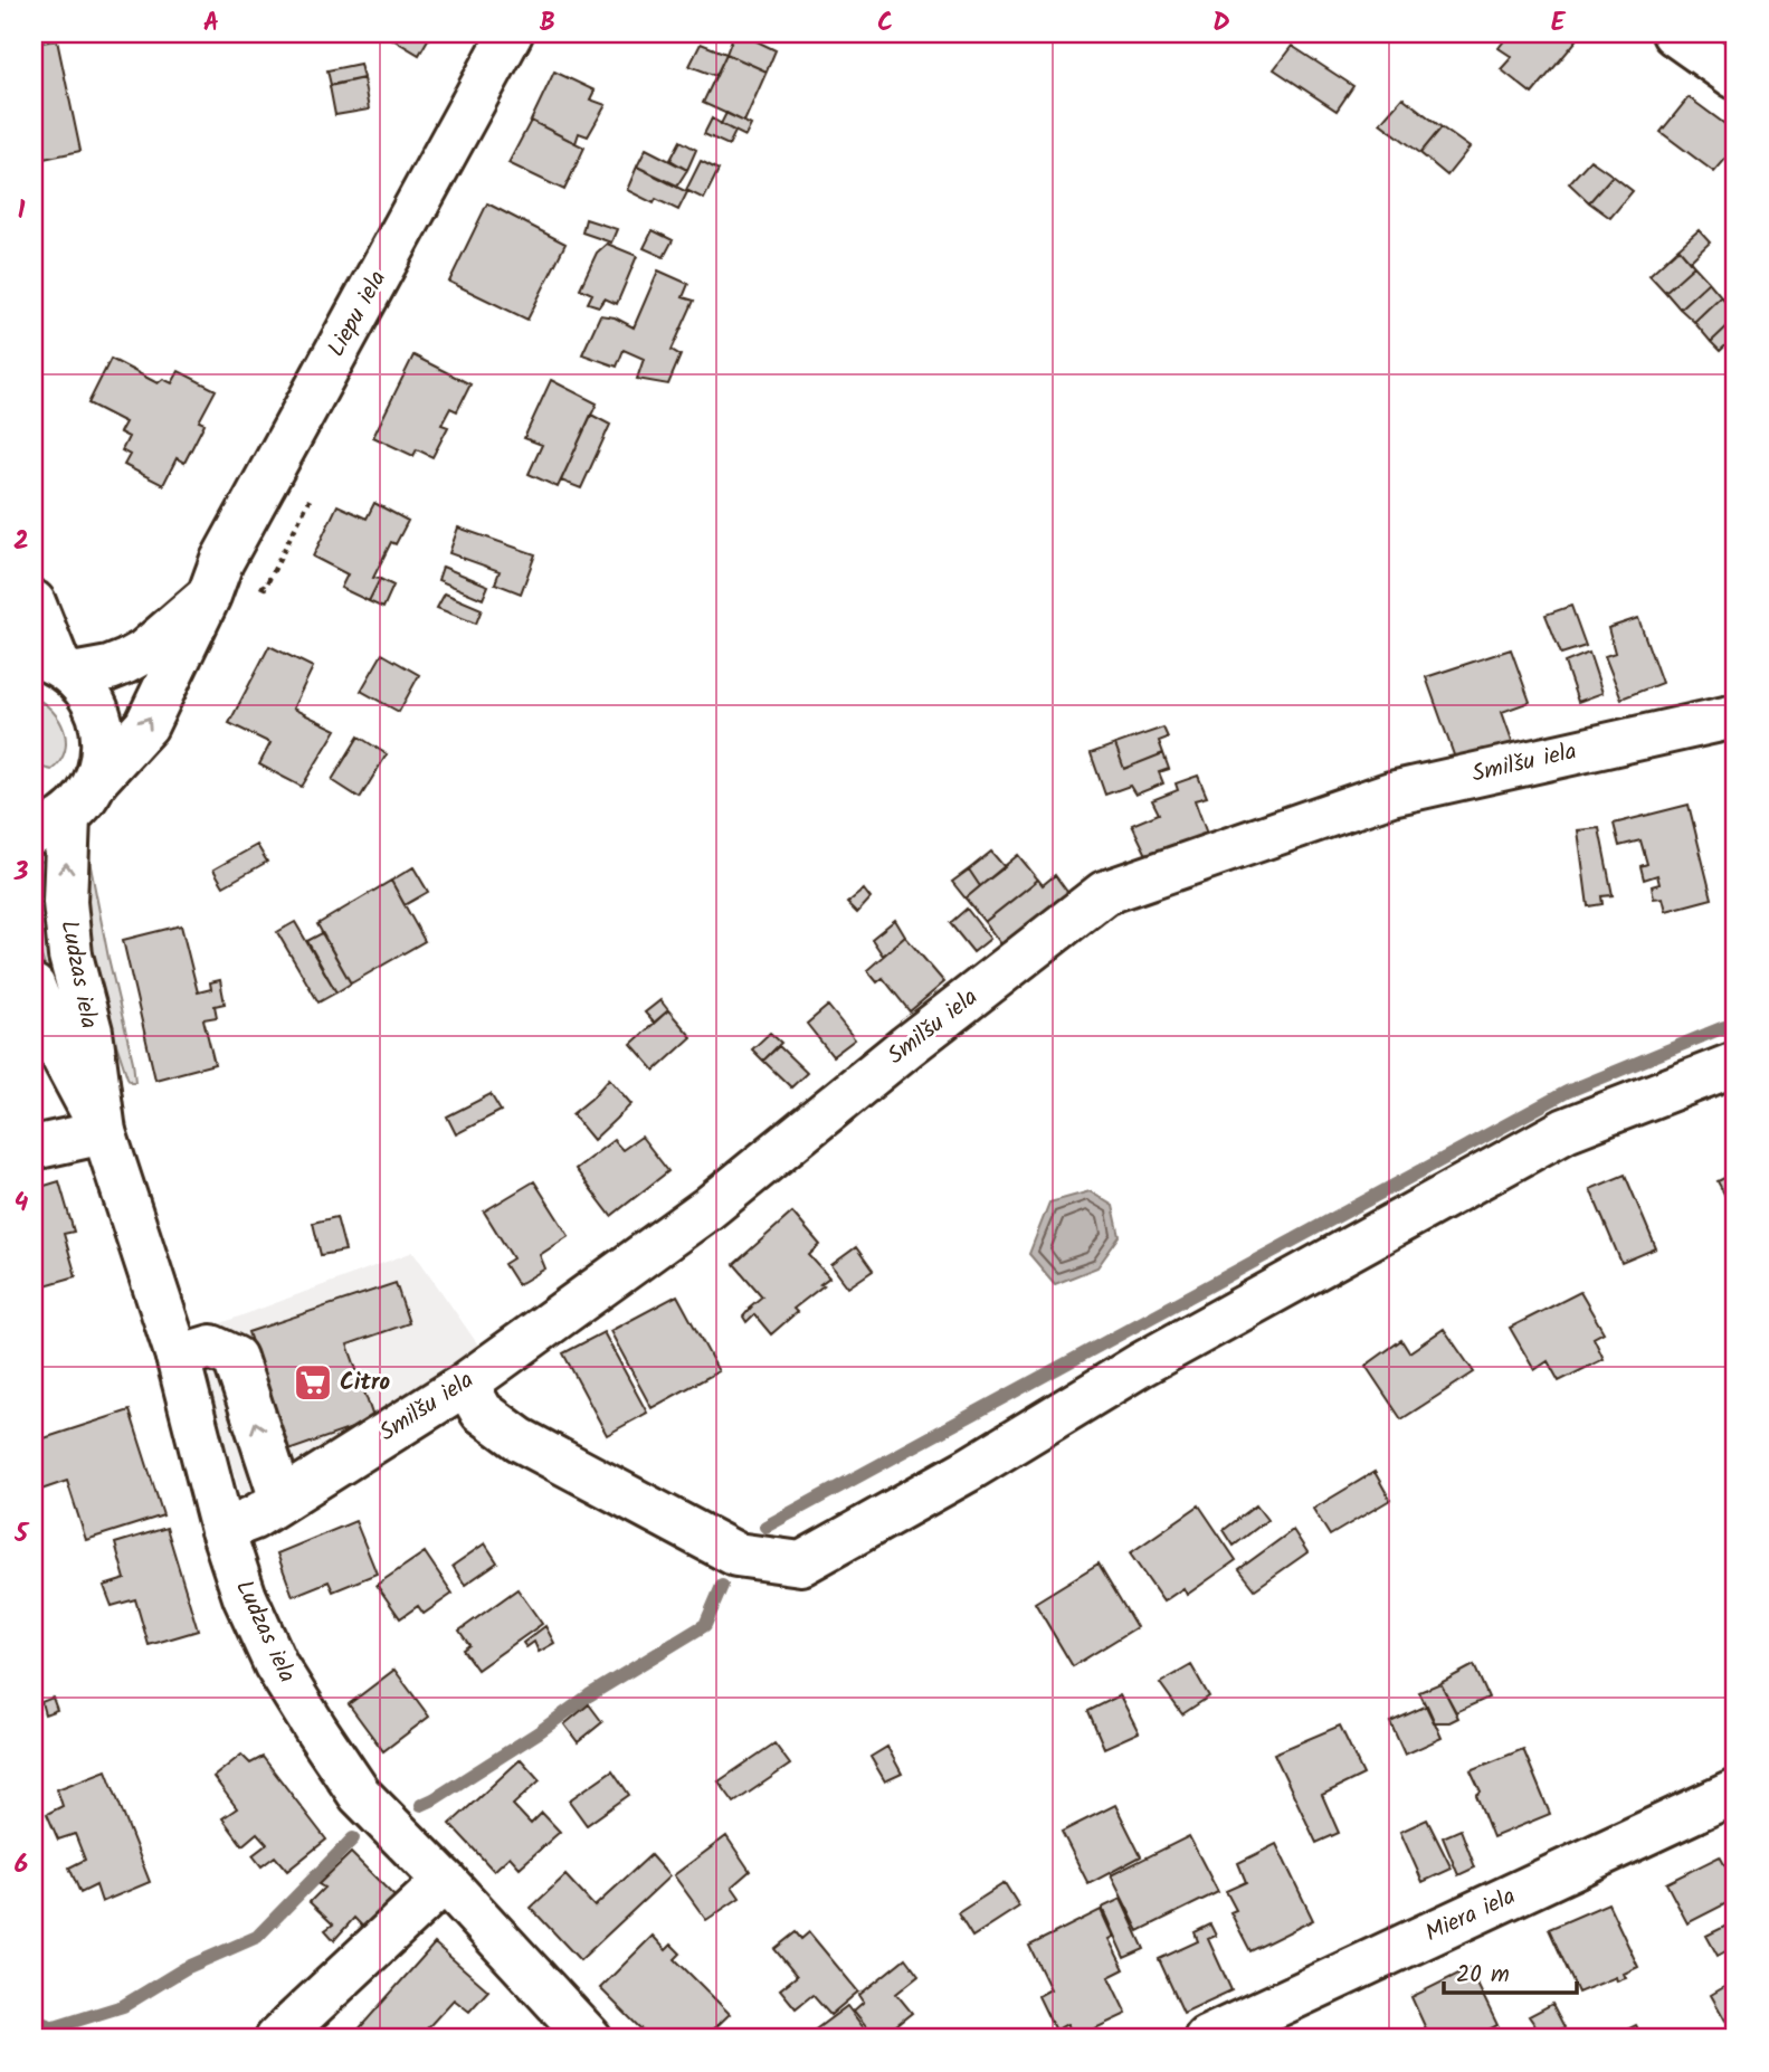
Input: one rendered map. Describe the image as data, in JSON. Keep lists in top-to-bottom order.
{
  "streets": {
    "street": [
      "Liepu iela",
      "Smilšu iela",
      "Ludzas iela",
      "Miera iela"
    ]
  },
  "crossings": [
    ["Liepu iela", "Ludzas iela"],
    ["Smilšu iela", "Ludzas iela"]
  ],
  "places": {
    "supermarket": ["Citro"]
  },
  "scale_bar": "20 m",
  "grid": {
    "columns": [
      "A",
      "B",
      "C",
      "D",
      "E"
    ],
    "rows": [
      "1",
      "2",
      "3",
      "4",
      "5",
      "6"
    ]
  }
}
